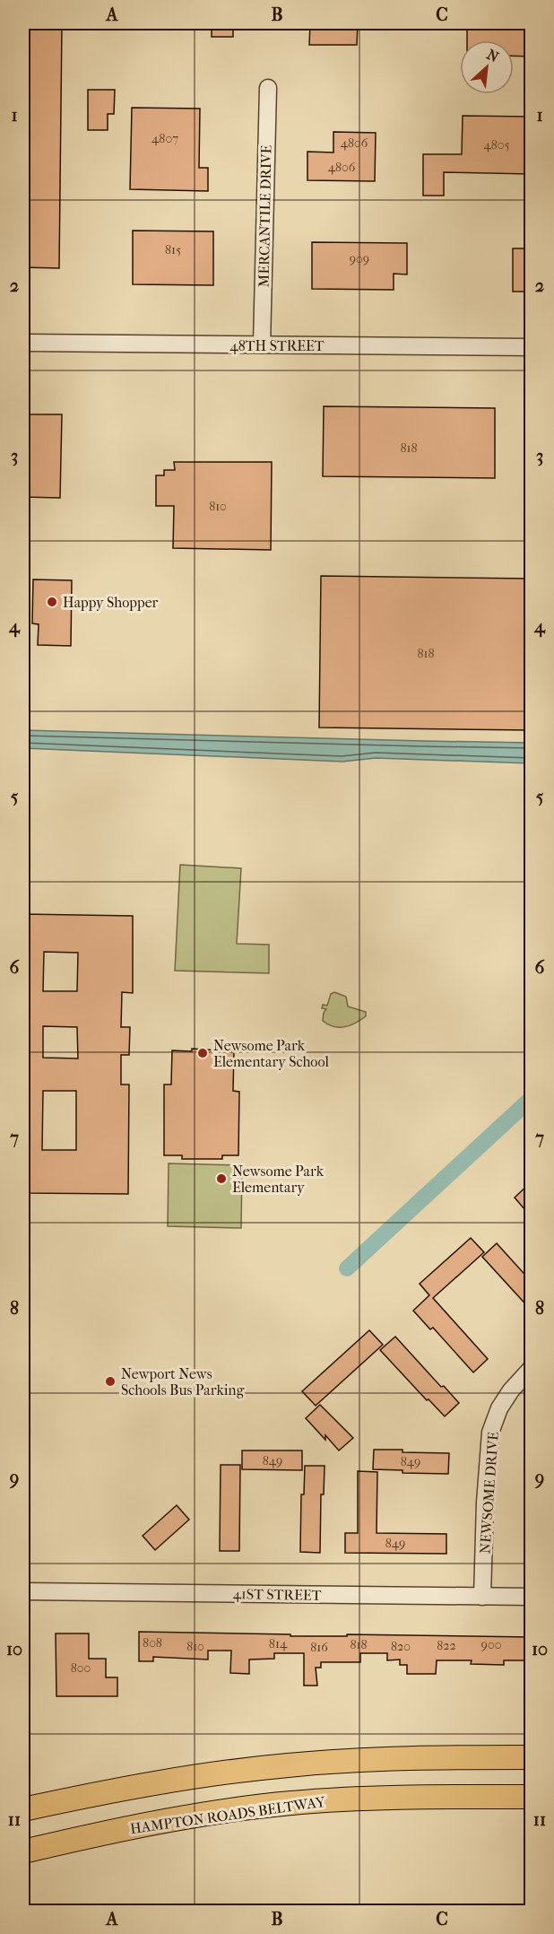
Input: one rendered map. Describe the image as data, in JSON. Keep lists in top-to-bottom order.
{
  "streets": {
    "highway": ["HAMPTON ROADS BELTWAY"],
    "street": [
      "MERCANTILE DRIVE",
      "48TH STREET",
      "NEWSOME DRIVE",
      "41ST STREET"
    ]
  },
  "crossings": [
    ["MERCANTILE DRIVE", "48TH STREET"],
    ["NEWSOME DRIVE", "41ST STREET"]
  ],
  "places": [
    "Happy Shopper",
    "Newsome Park Elementary School",
    "Newsome Park Elementary",
    "Newport News Schools Bus Parking"
  ],
  "house_numbers": [
    "4807",
    "4806",
    "4805",
    "4806",
    "815",
    "909",
    "818",
    "810",
    "818",
    "849",
    "849",
    "849",
    "808",
    "814",
    "818",
    "900",
    "822",
    "810",
    "820",
    "816",
    "800"
  ],
  "north": "top right",
  "grid": {
    "columns": ["A", "B", "C"],
    "rows": [
      "1",
      "2",
      "3",
      "4",
      "5",
      "6",
      "7",
      "8",
      "9",
      "10",
      "11"
    ]
  }
}
